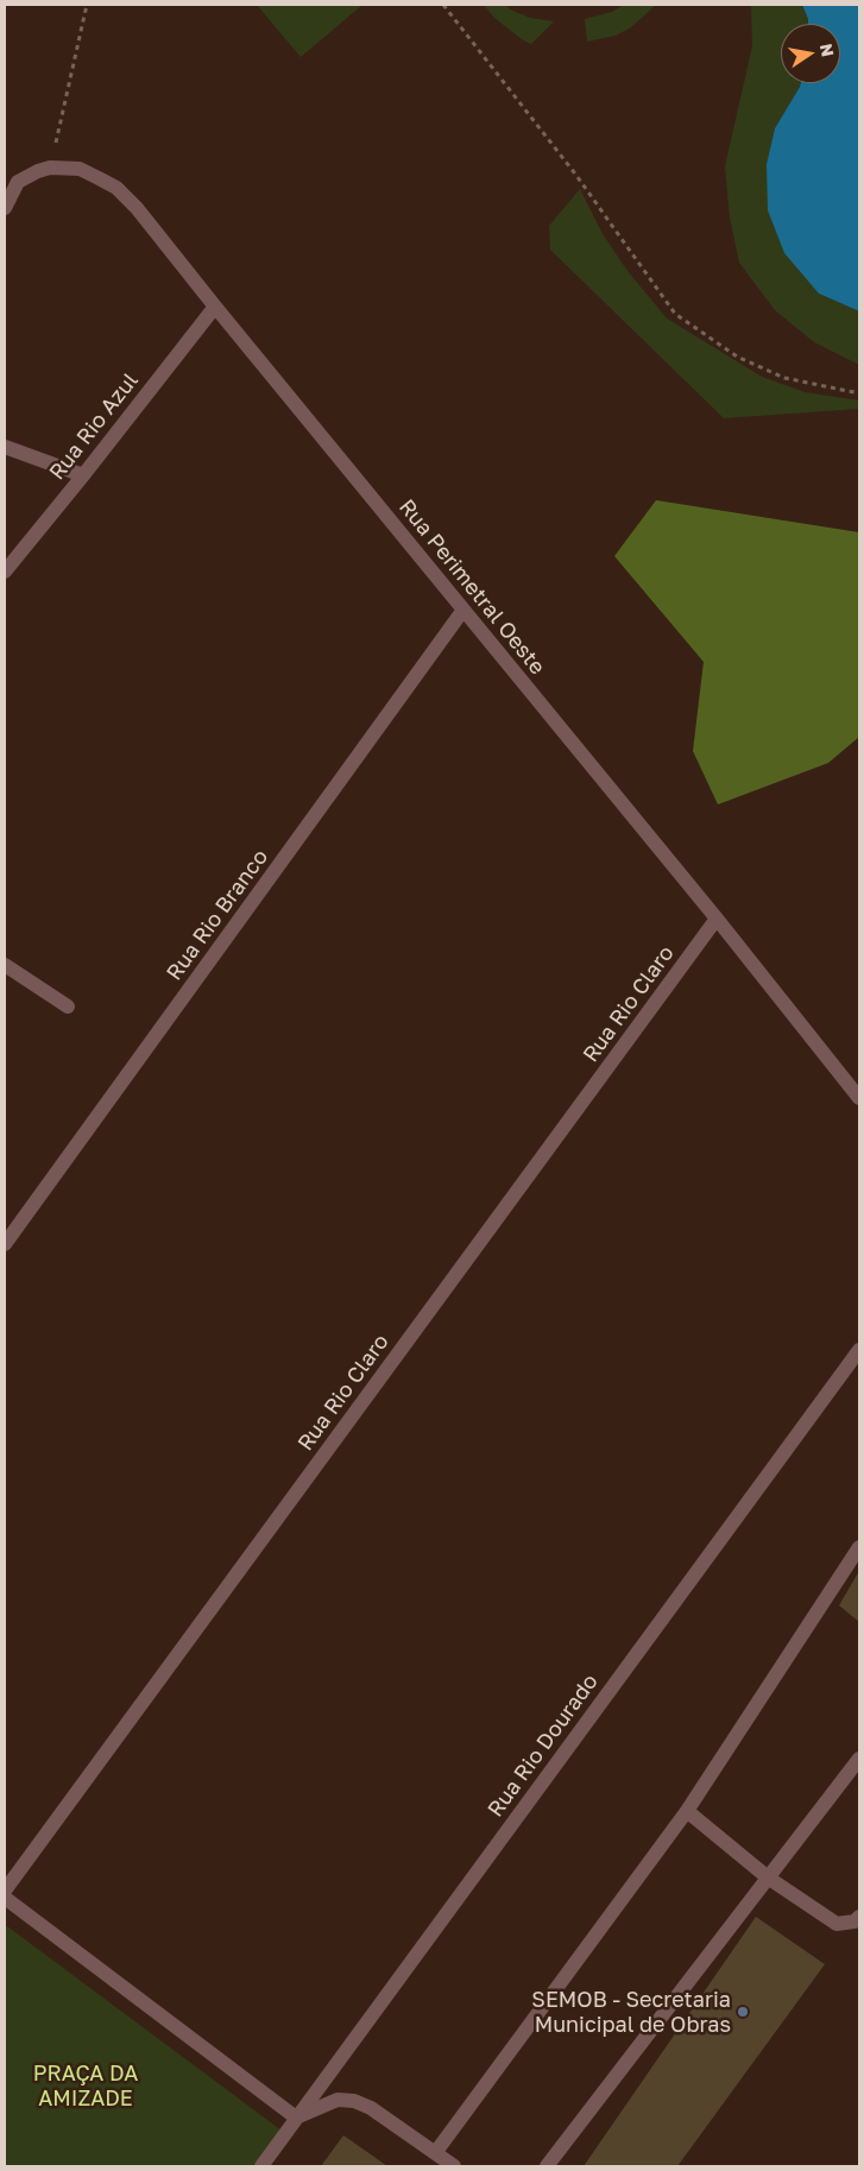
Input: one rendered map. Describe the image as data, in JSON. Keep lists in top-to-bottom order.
{
  "streets": {
    "street": [
      "Rua Rio Azul",
      "Rua Perimetral Oeste",
      "Rua Rio Branco",
      "Rua Rio Claro",
      "Rua Rio Dourado"
    ]
  },
  "crossings": [
    ["Rua Rio Azul", "Rua Perimetral Oeste"],
    ["Rua Perimetral Oeste", "Rua Rio Branco"],
    ["Rua Perimetral Oeste", "Rua Rio Claro"]
  ],
  "parks": ["PRAÇA DA AMIZADE"],
  "places": ["SEMOB - Secretaria Municipal de Obras"],
  "north": "right"
}
